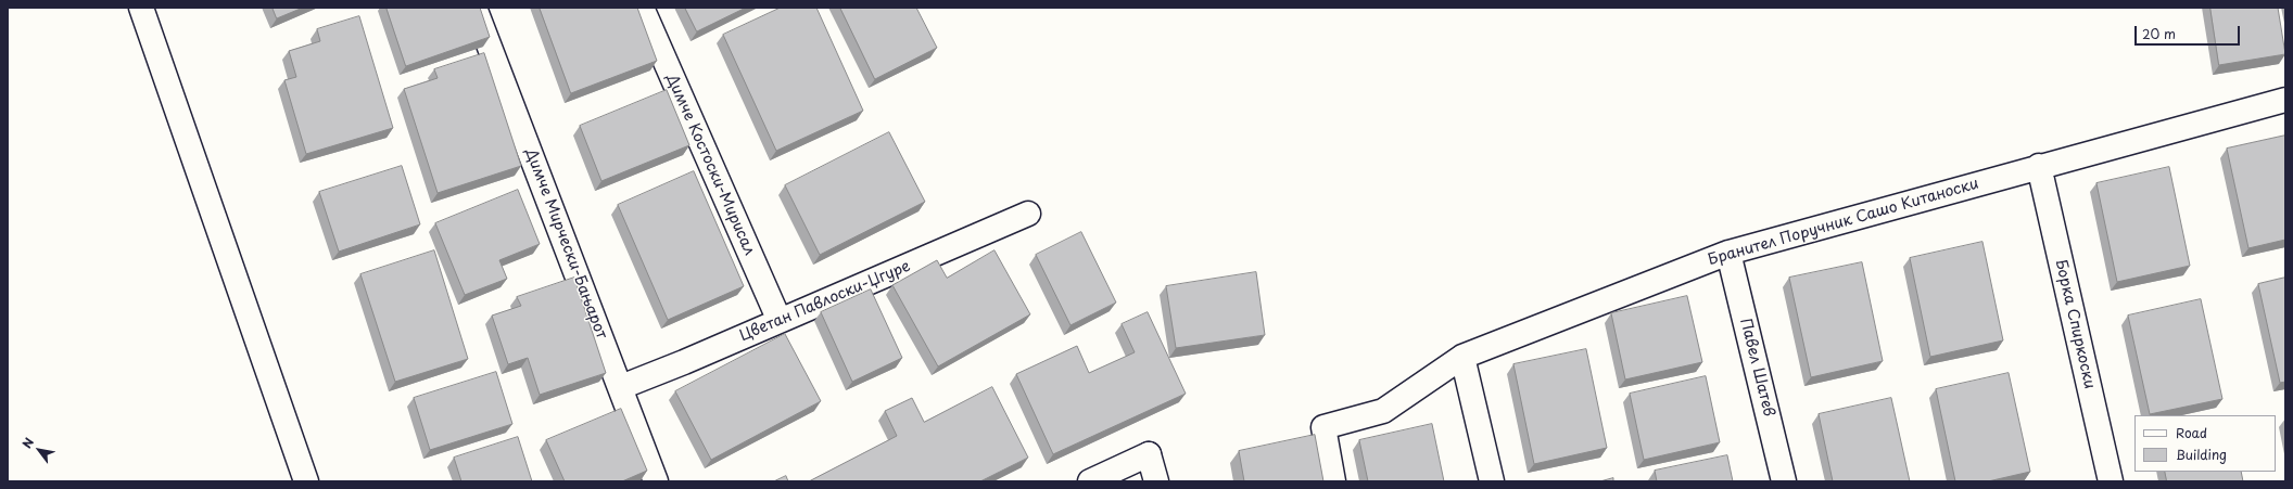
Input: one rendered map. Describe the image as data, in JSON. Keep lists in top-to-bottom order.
{
  "streets": {
    "street": [
      "Димче Костоски-Мирисал",
      "Бранител Поручник Сашо Китаноски",
      "Димче Мирчески-Бањарот",
      "Цветан Павлоски-Џгуре",
      "Борка Спиркоски",
      "Павел Шатев"
    ]
  },
  "crossings": [
    ["Димче Костоски-Мирисал", "Цветан Павлоски-Џгуре"],
    ["Бранител Поручник Сашо Китаноски", "Борка Спиркоски"],
    ["Бранител Поручник Сашо Китаноски", "Павел Шатев"],
    ["Димче Мирчески-Бањарот", "Цветан Павлоски-Џгуре"]
  ],
  "legend": ["Road", "Building"],
  "scale_bar": "20 m",
  "north": "top left"
}
